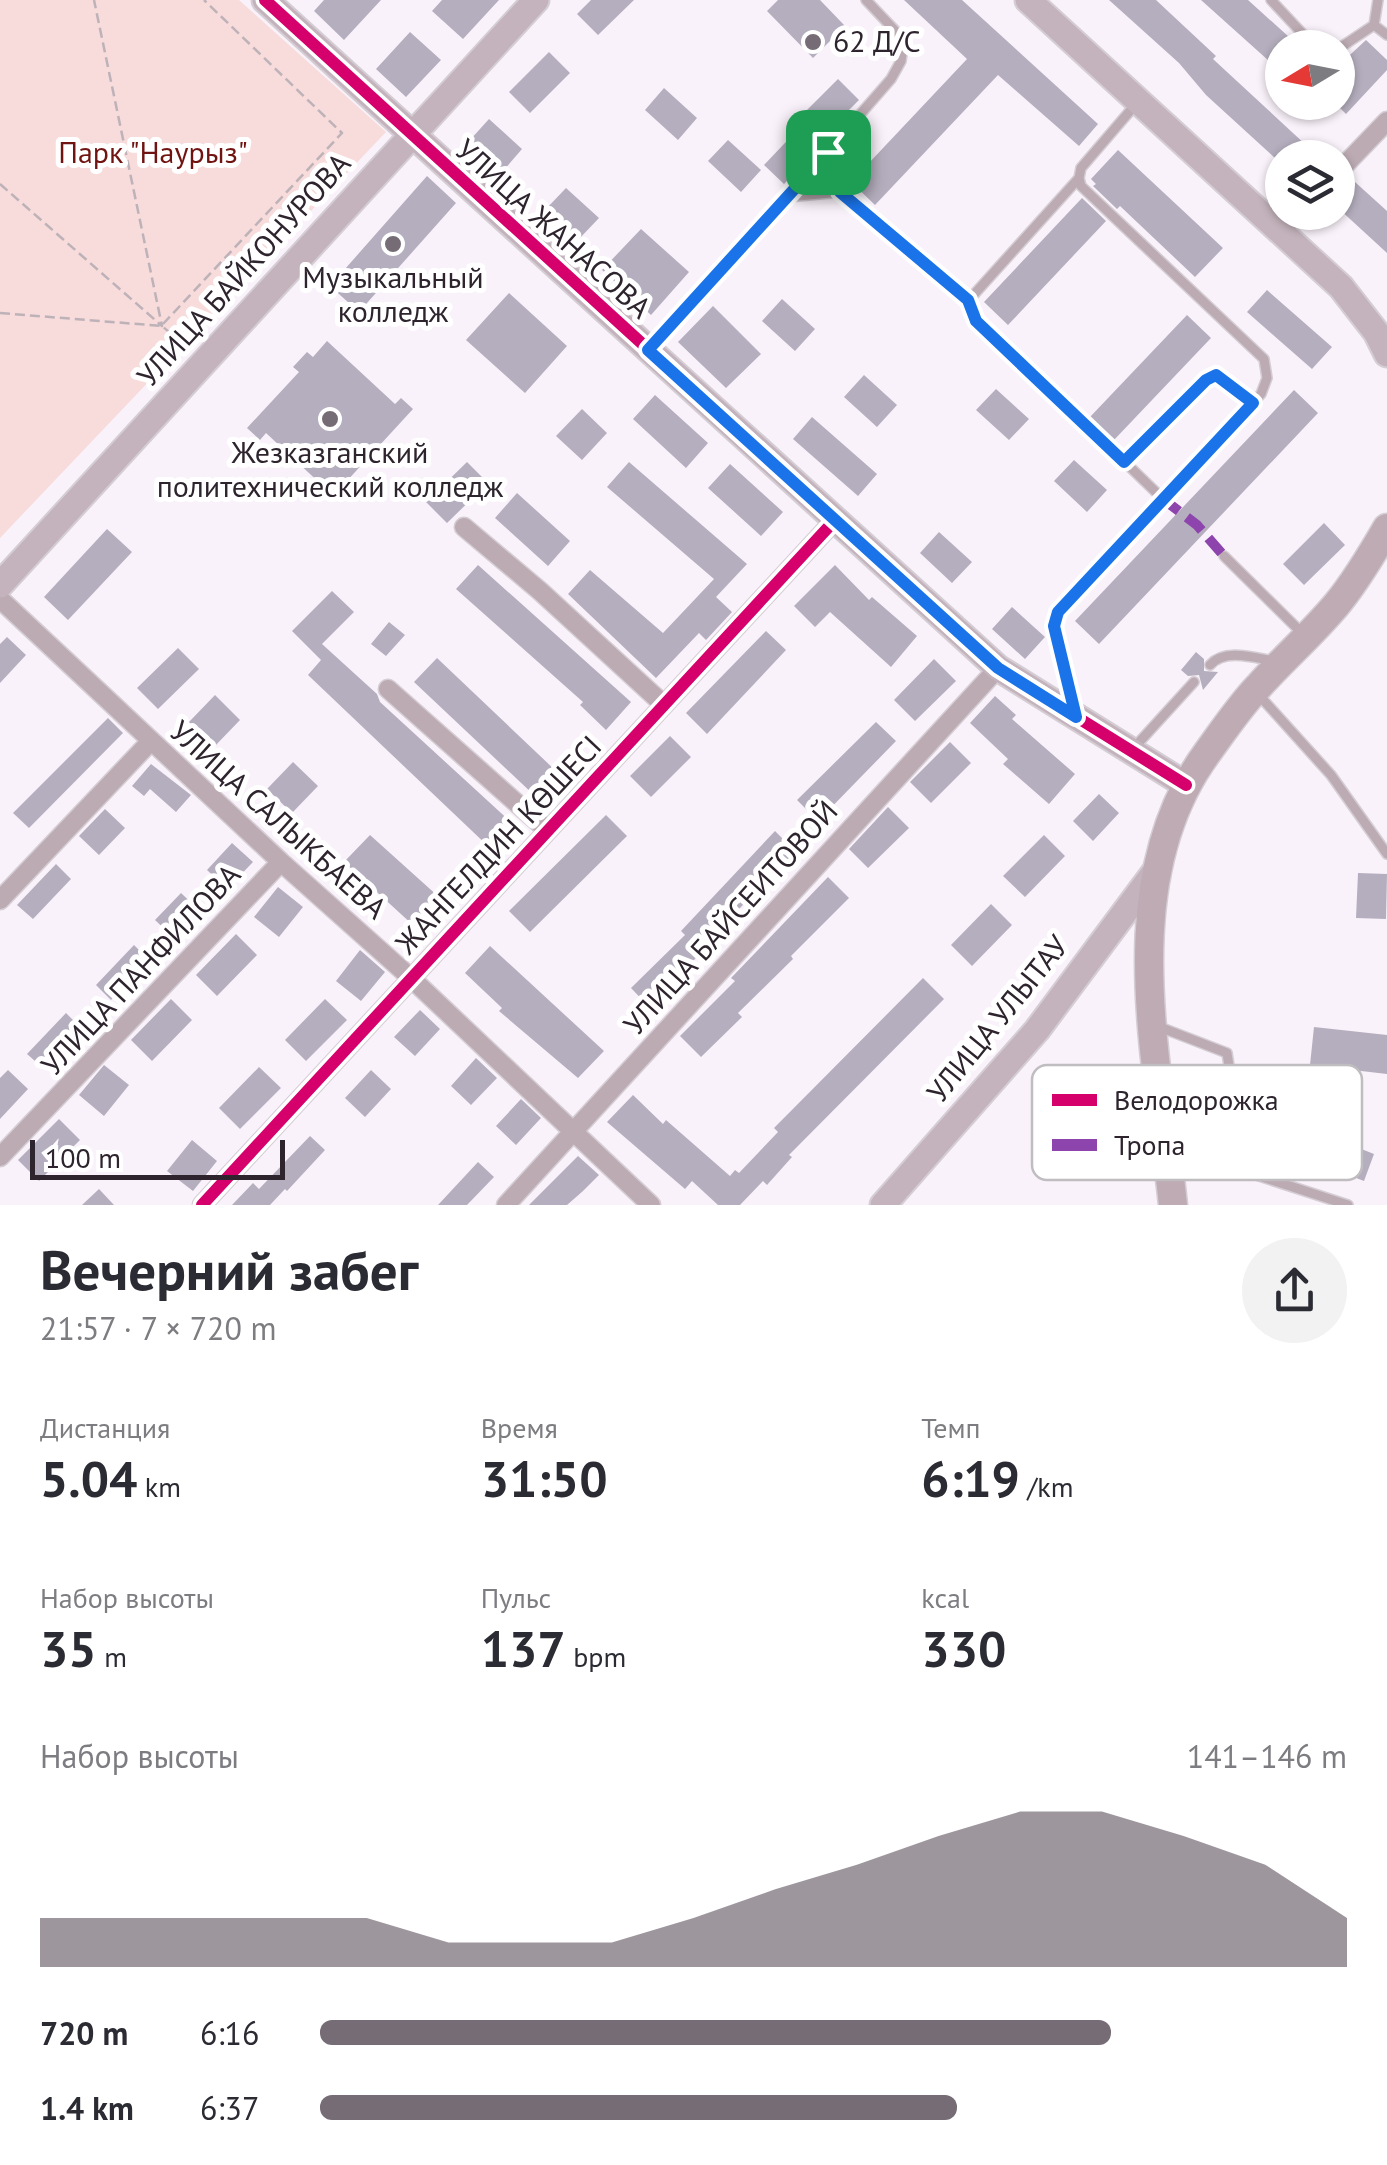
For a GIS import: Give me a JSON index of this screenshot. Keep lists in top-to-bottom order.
{
  "streets": {
    "street": [
      "УЛИЦА ЖАНАСОВА",
      "УЛИЦА БАЙКОНУРОВА",
      "УЛИЦА САЛЫКБАЕВА",
      "ЖАНГЕЛДИН КӨШЕСІ",
      "УЛИЦА БАЙСЕИТОВОЙ",
      "УЛИЦА ПАНФИЛОВА",
      "УЛИЦА УЛЫТАУ"
    ]
  },
  "crossings": [
    ["УЛИЦА ЖАНАСОВА", "УЛИЦА БАЙКОНУРОВА"],
    ["УЛИЦА ЖАНАСОВА", "ЖАНГЕЛДИН КӨШЕСІ"],
    ["УЛИЦА ЖАНАСОВА", "УЛИЦА БАЙСЕИТОВОЙ"],
    ["УЛИЦА САЛЫКБАЕВА", "ЖАНГЕЛДИН КӨШЕСІ"],
    ["УЛИЦА САЛЫКБАЕВА", "УЛИЦА БАЙСЕИТОВОЙ"],
    ["УЛИЦА САЛЫКБАЕВА", "УЛИЦА ПАНФИЛОВА"]
  ],
  "parks": ["Парк \"Наурыз\""],
  "places": ["62 Д/С", "Музыкальный колледж", "Жезказганский политехнический колледж"],
  "legend": ["Велодорожка", "Тропа"],
  "scale_bar": "100 m",
  "north": "left",
  "page": {
    "scale": "100 m",
    "heading": ["Вечерний забег", "21:57 · 7 × 720 m"],
    "stats": [
      ["Дистанция", "5.04 km"],
      ["Время", "31:50"],
      ["Темп", "6:19 /km"],
      ["Набор высоты", "35 m"],
      ["Пульс", "137 bpm"],
      ["kcal", "330"]
    ],
    "chart": ["Набор высоты", "141–146 m"],
    "list": [
      {
        "name": "720 m",
        "note": "6:16"
      },
      {
        "name": "1.4 km",
        "note": "6:37"
      }
    ]
  }
}
